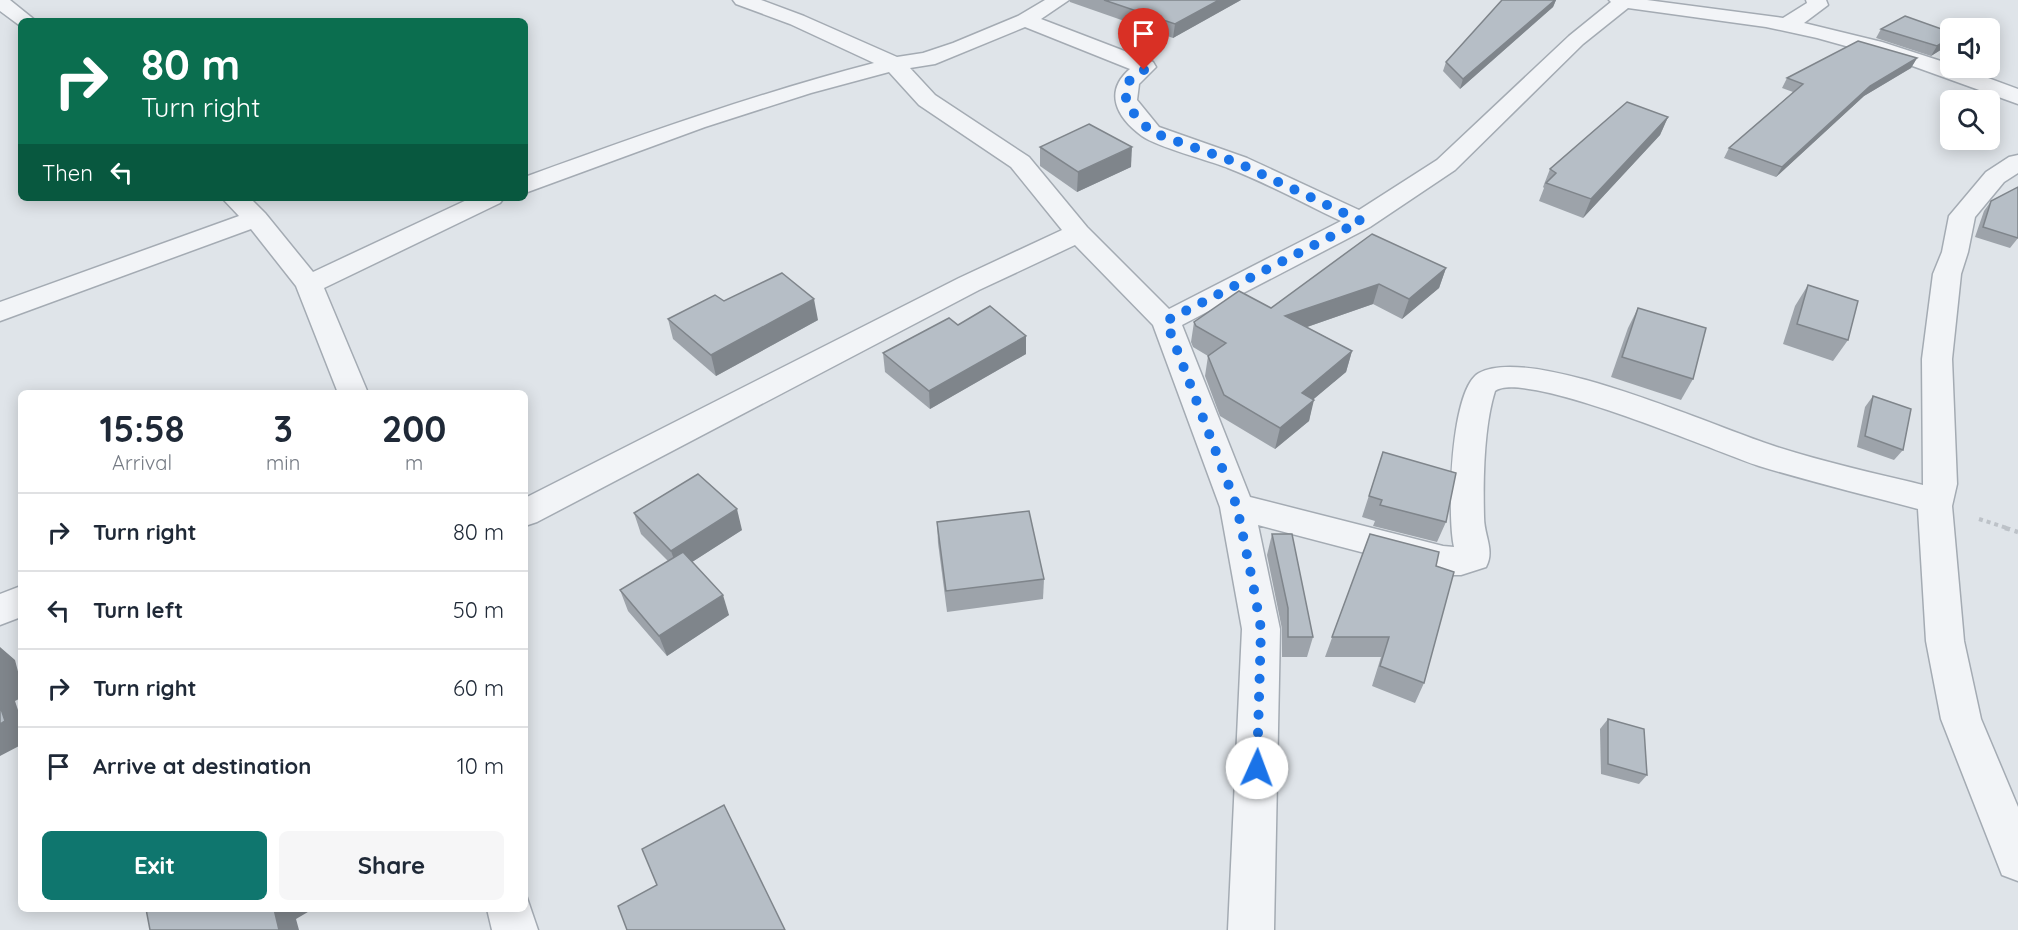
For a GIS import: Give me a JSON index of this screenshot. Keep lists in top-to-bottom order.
{
  "page": {
    "turn": ["80 m", "Turn right"],
    "then": "Then",
    "eta": [
      "15:58",
      "Arrival",
      "3",
      "min",
      "200",
      "m"
    ],
    "list": [
      {
        "name": "Turn right",
        "value": "80 m"
      },
      {
        "name": "Turn left",
        "value": "50 m"
      },
      {
        "name": "Turn right",
        "value": "60 m"
      },
      {
        "name": "Arrive at destination",
        "value": "10 m"
      }
    ],
    "buttons": ["Exit", "Share"]
  }
}
